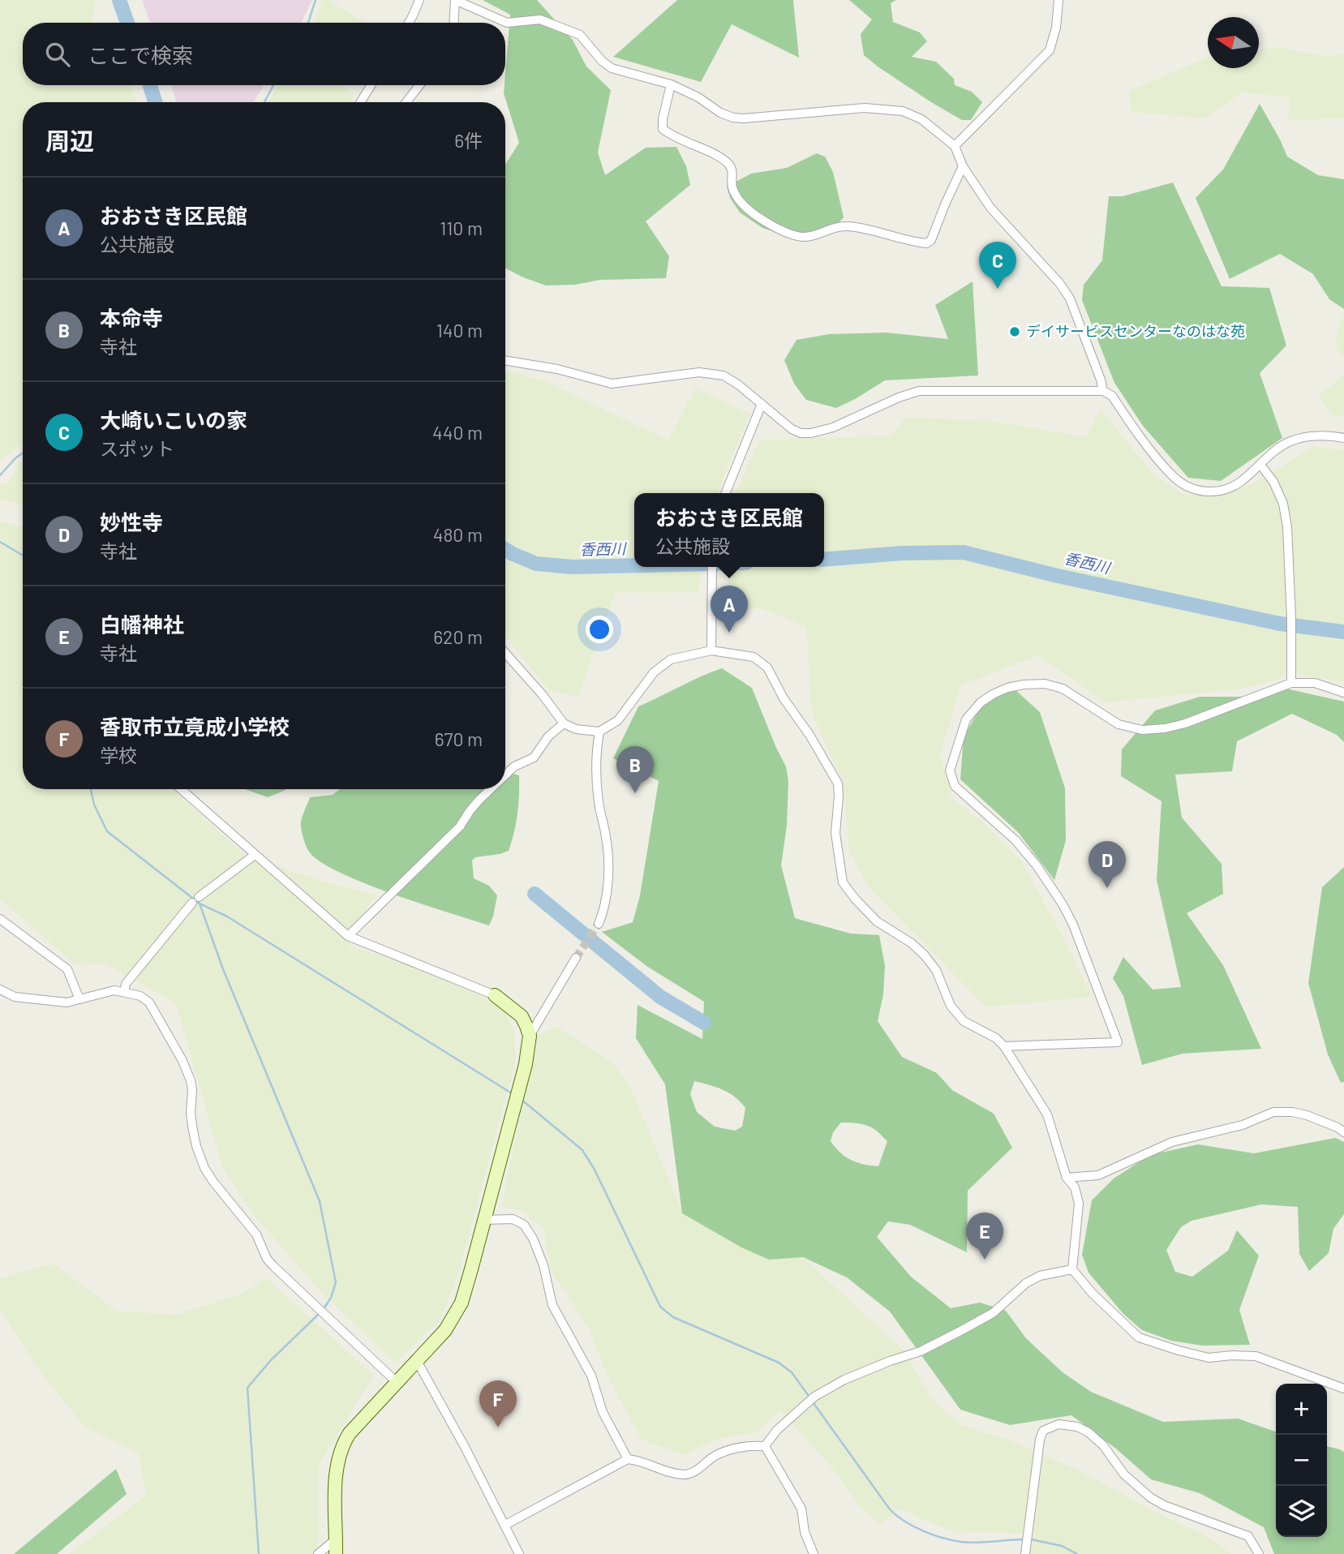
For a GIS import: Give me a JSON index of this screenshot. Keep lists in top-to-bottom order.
{
  "water": ["香西川"],
  "places": ["デイサービスセンターなのはな苑"],
  "north": "left",
  "page": {
    "search": "ここで検索",
    "heading": ["周辺", "6件"],
    "list": [
      {
        "mark": "A",
        "name": "おおさき区民館",
        "note": "公共施設",
        "value": "110 m"
      },
      {
        "mark": "B",
        "name": "本命寺",
        "note": "寺社",
        "value": "140 m"
      },
      {
        "mark": "C",
        "name": "大崎いこいの家",
        "note": "スポット",
        "value": "440 m"
      },
      {
        "mark": "D",
        "name": "妙性寺",
        "note": "寺社",
        "value": "480 m"
      },
      {
        "mark": "E",
        "name": "白幡神社",
        "note": "寺社",
        "value": "620 m"
      },
      {
        "mark": "F",
        "name": "香取市立竟成小学校",
        "note": "学校",
        "value": "670 m"
      }
    ],
    "pins": [
      "C",
      "A",
      "B",
      "D",
      "E",
      "F"
    ],
    "popup": ["おおさき区民館", "公共施設"],
    "map_buttons": ["+", "−"]
  }
}
